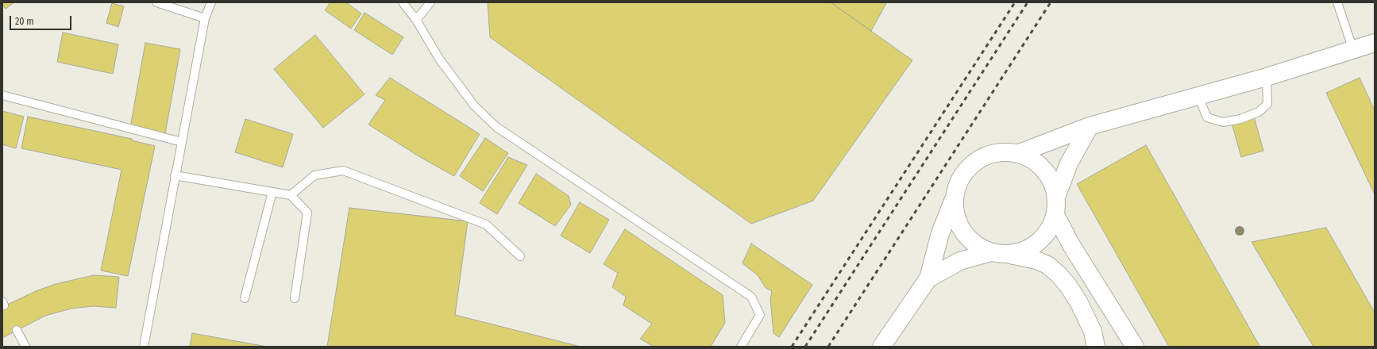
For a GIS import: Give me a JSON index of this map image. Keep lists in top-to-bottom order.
{
  "scale_bar": "20 m"
}
